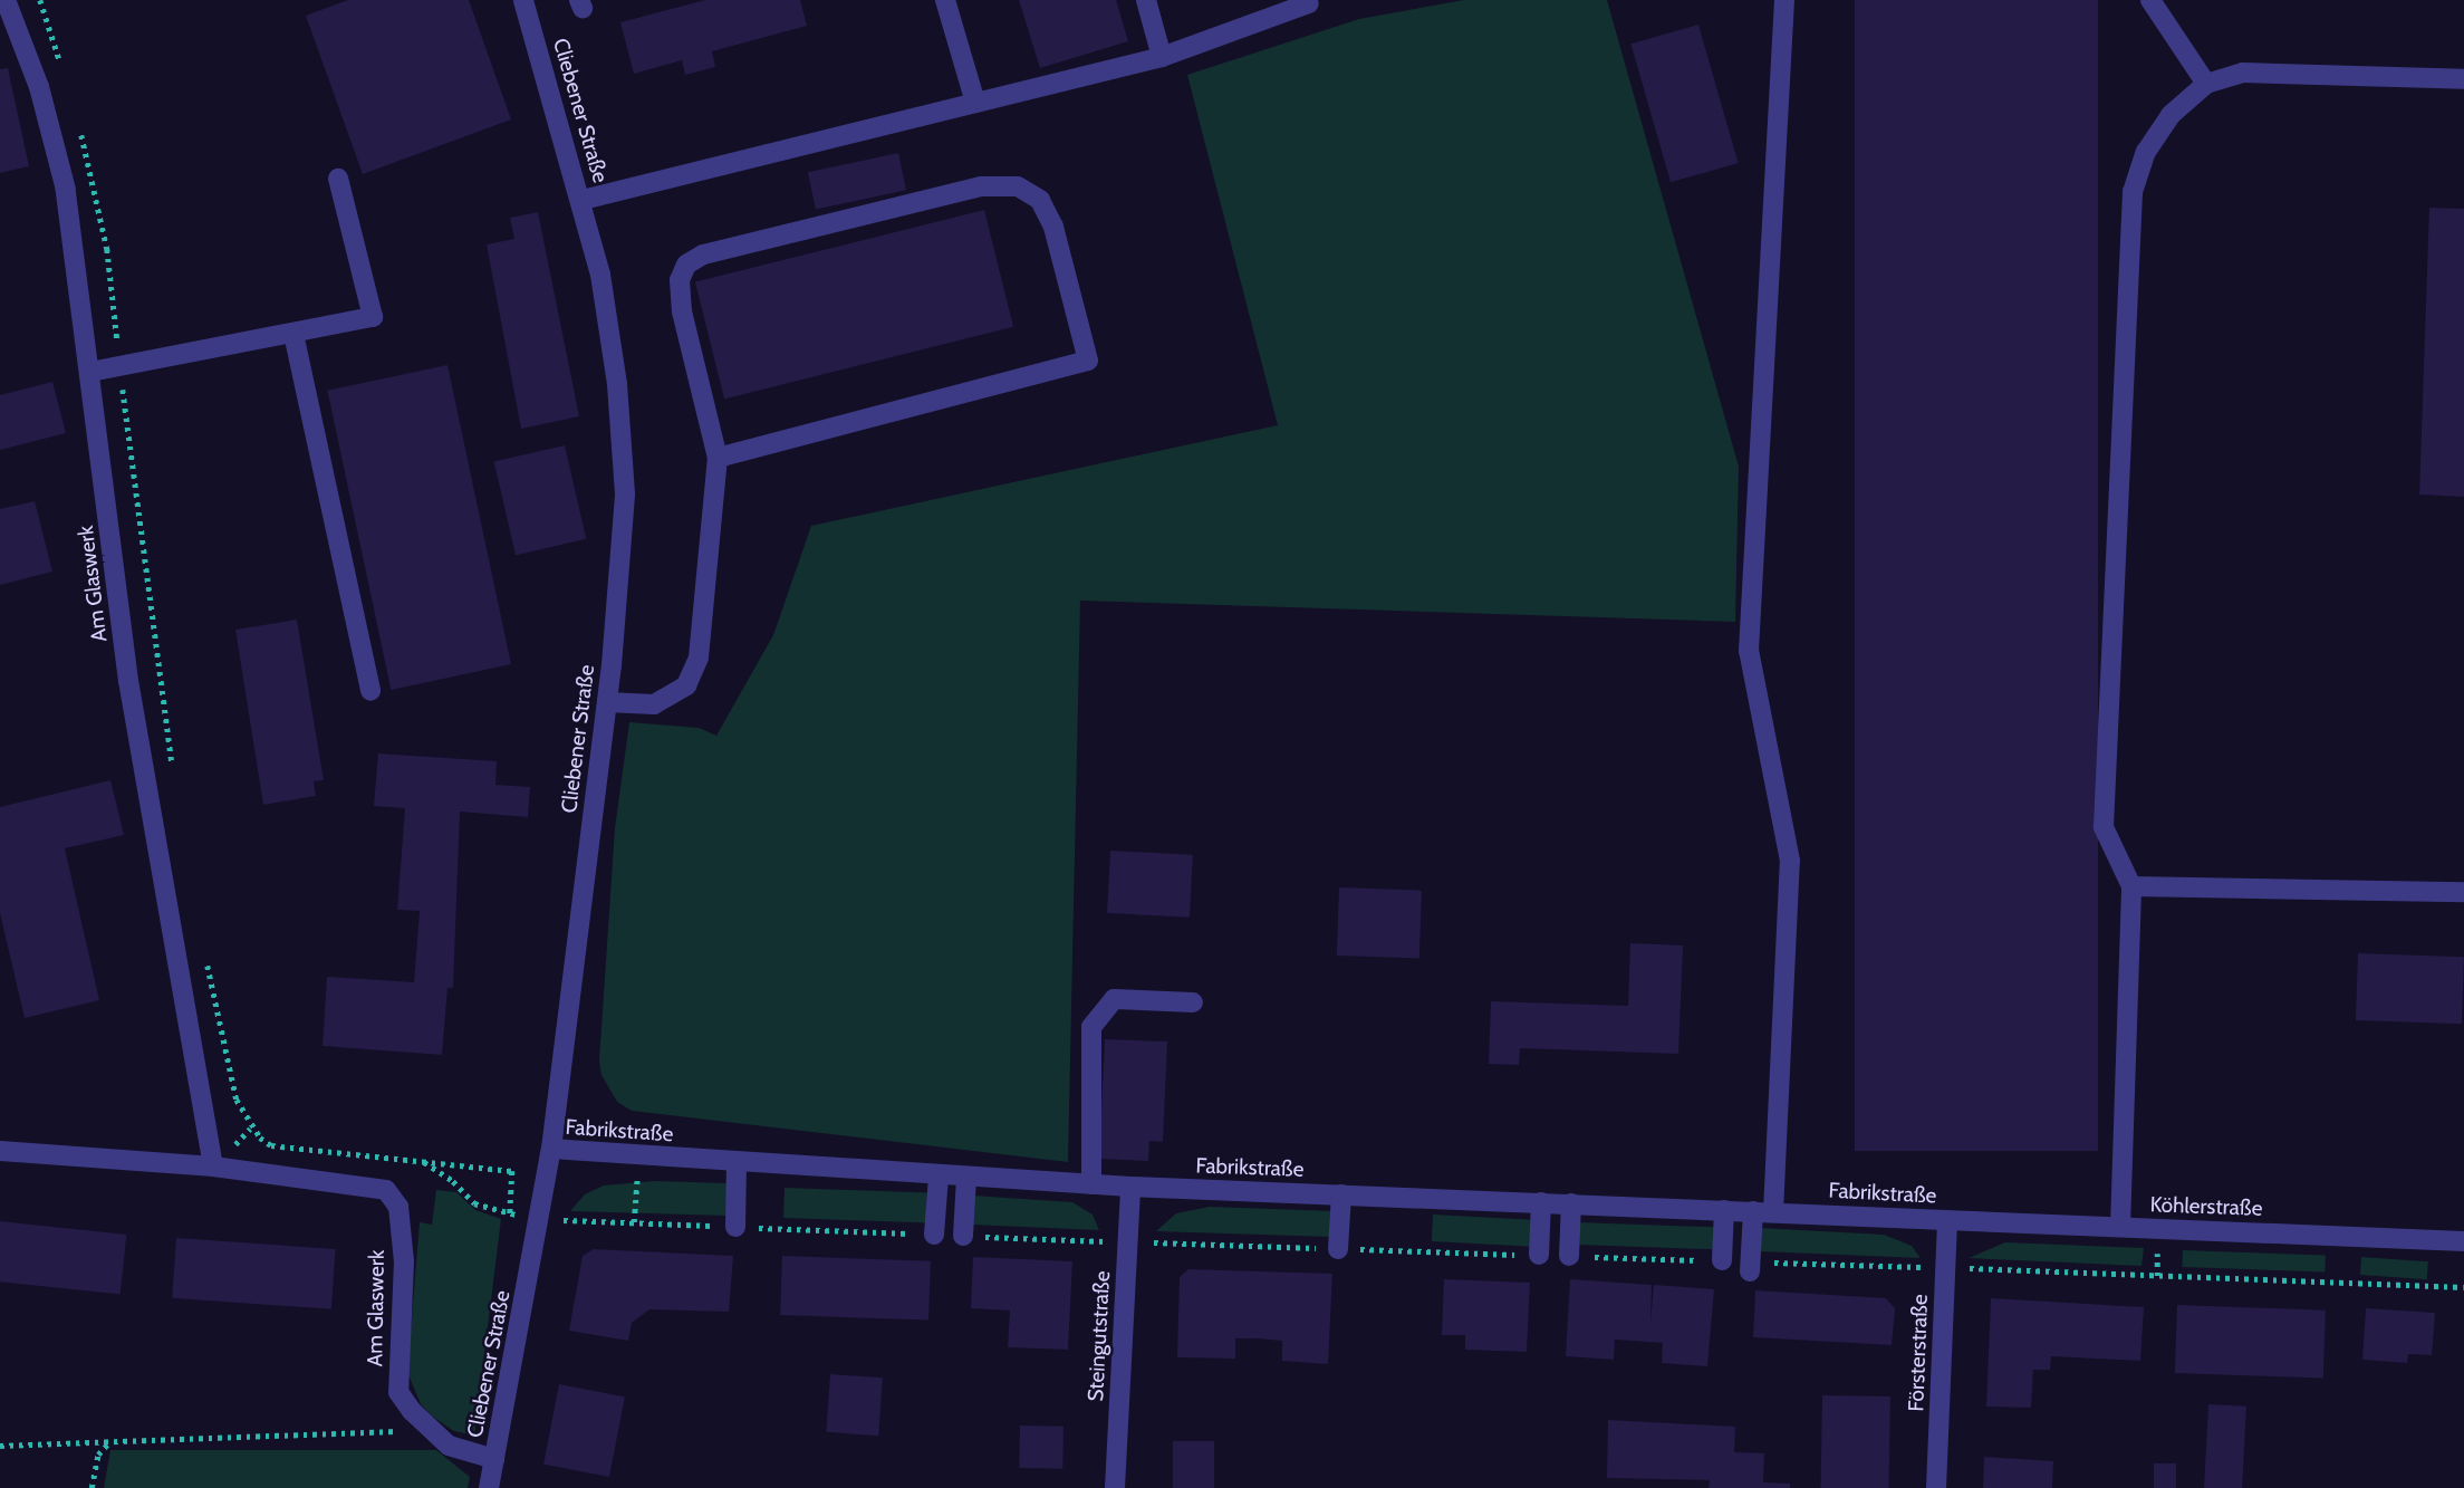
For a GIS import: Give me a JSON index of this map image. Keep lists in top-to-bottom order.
{
  "streets": {
    "street": [
      "Cliebener Straße",
      "Am Glaswerk",
      "Fabrikstraße",
      "Köhlerstraße",
      "Steingutstraße",
      "Försterstraße"
    ]
  },
  "crossings": [
    ["Cliebener Straße", "Am Glaswerk"],
    ["Cliebener Straße", "Fabrikstraße"],
    ["Fabrikstraße", "Köhlerstraße"],
    ["Fabrikstraße", "Steingutstraße"],
    ["Fabrikstraße", "Försterstraße"],
    ["Köhlerstraße", "Försterstraße"]
  ]
}
